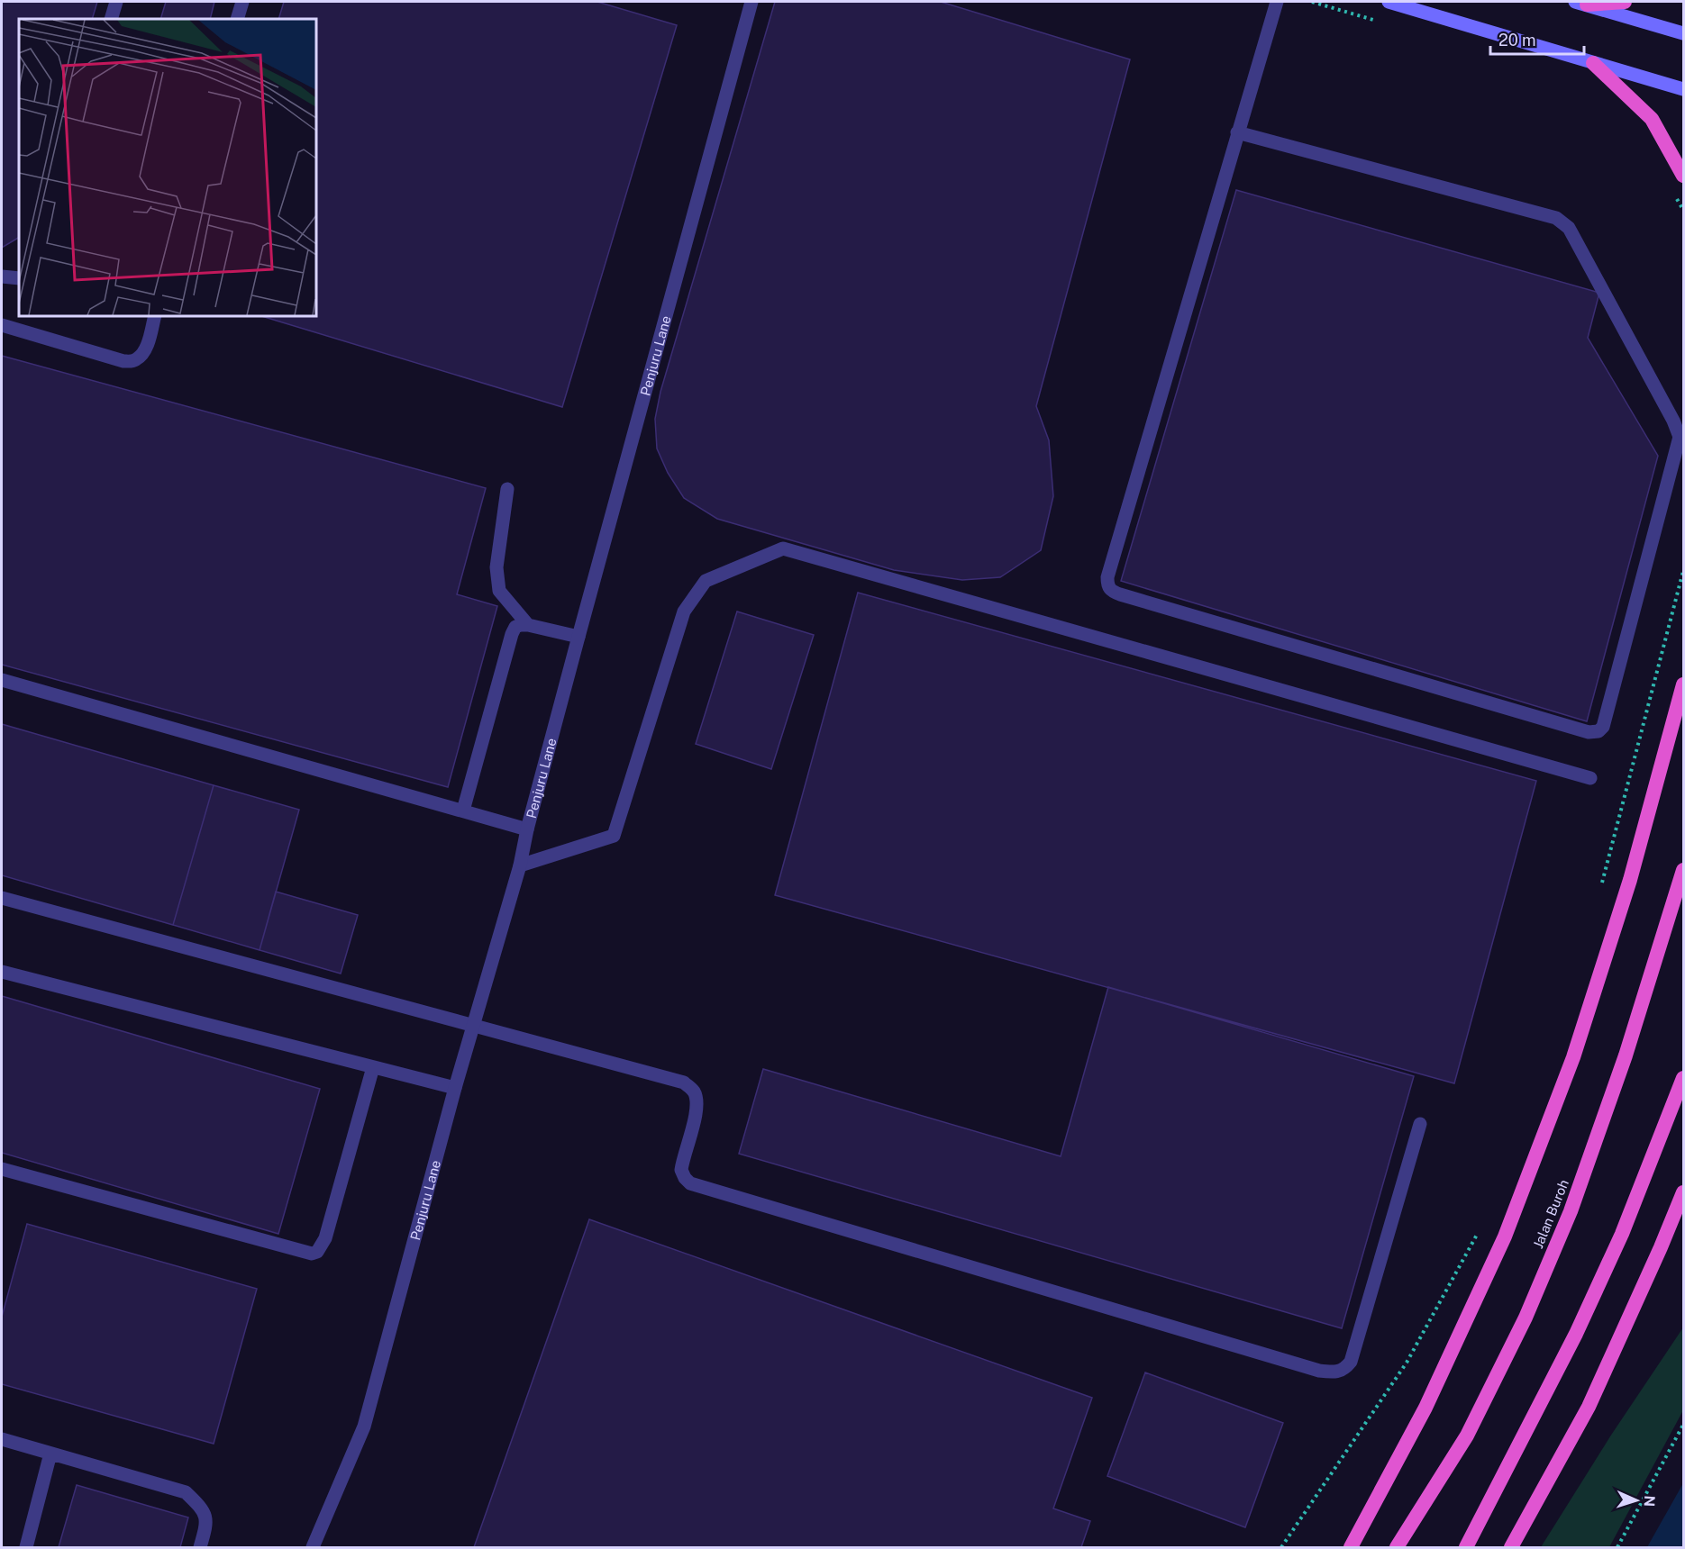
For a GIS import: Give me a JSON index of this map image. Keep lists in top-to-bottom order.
{
  "streets": {
    "highway": ["Jalan Buroh"],
    "street": ["Penjuru Lane"]
  },
  "scale_bar": "20 m",
  "north": "right"
}
